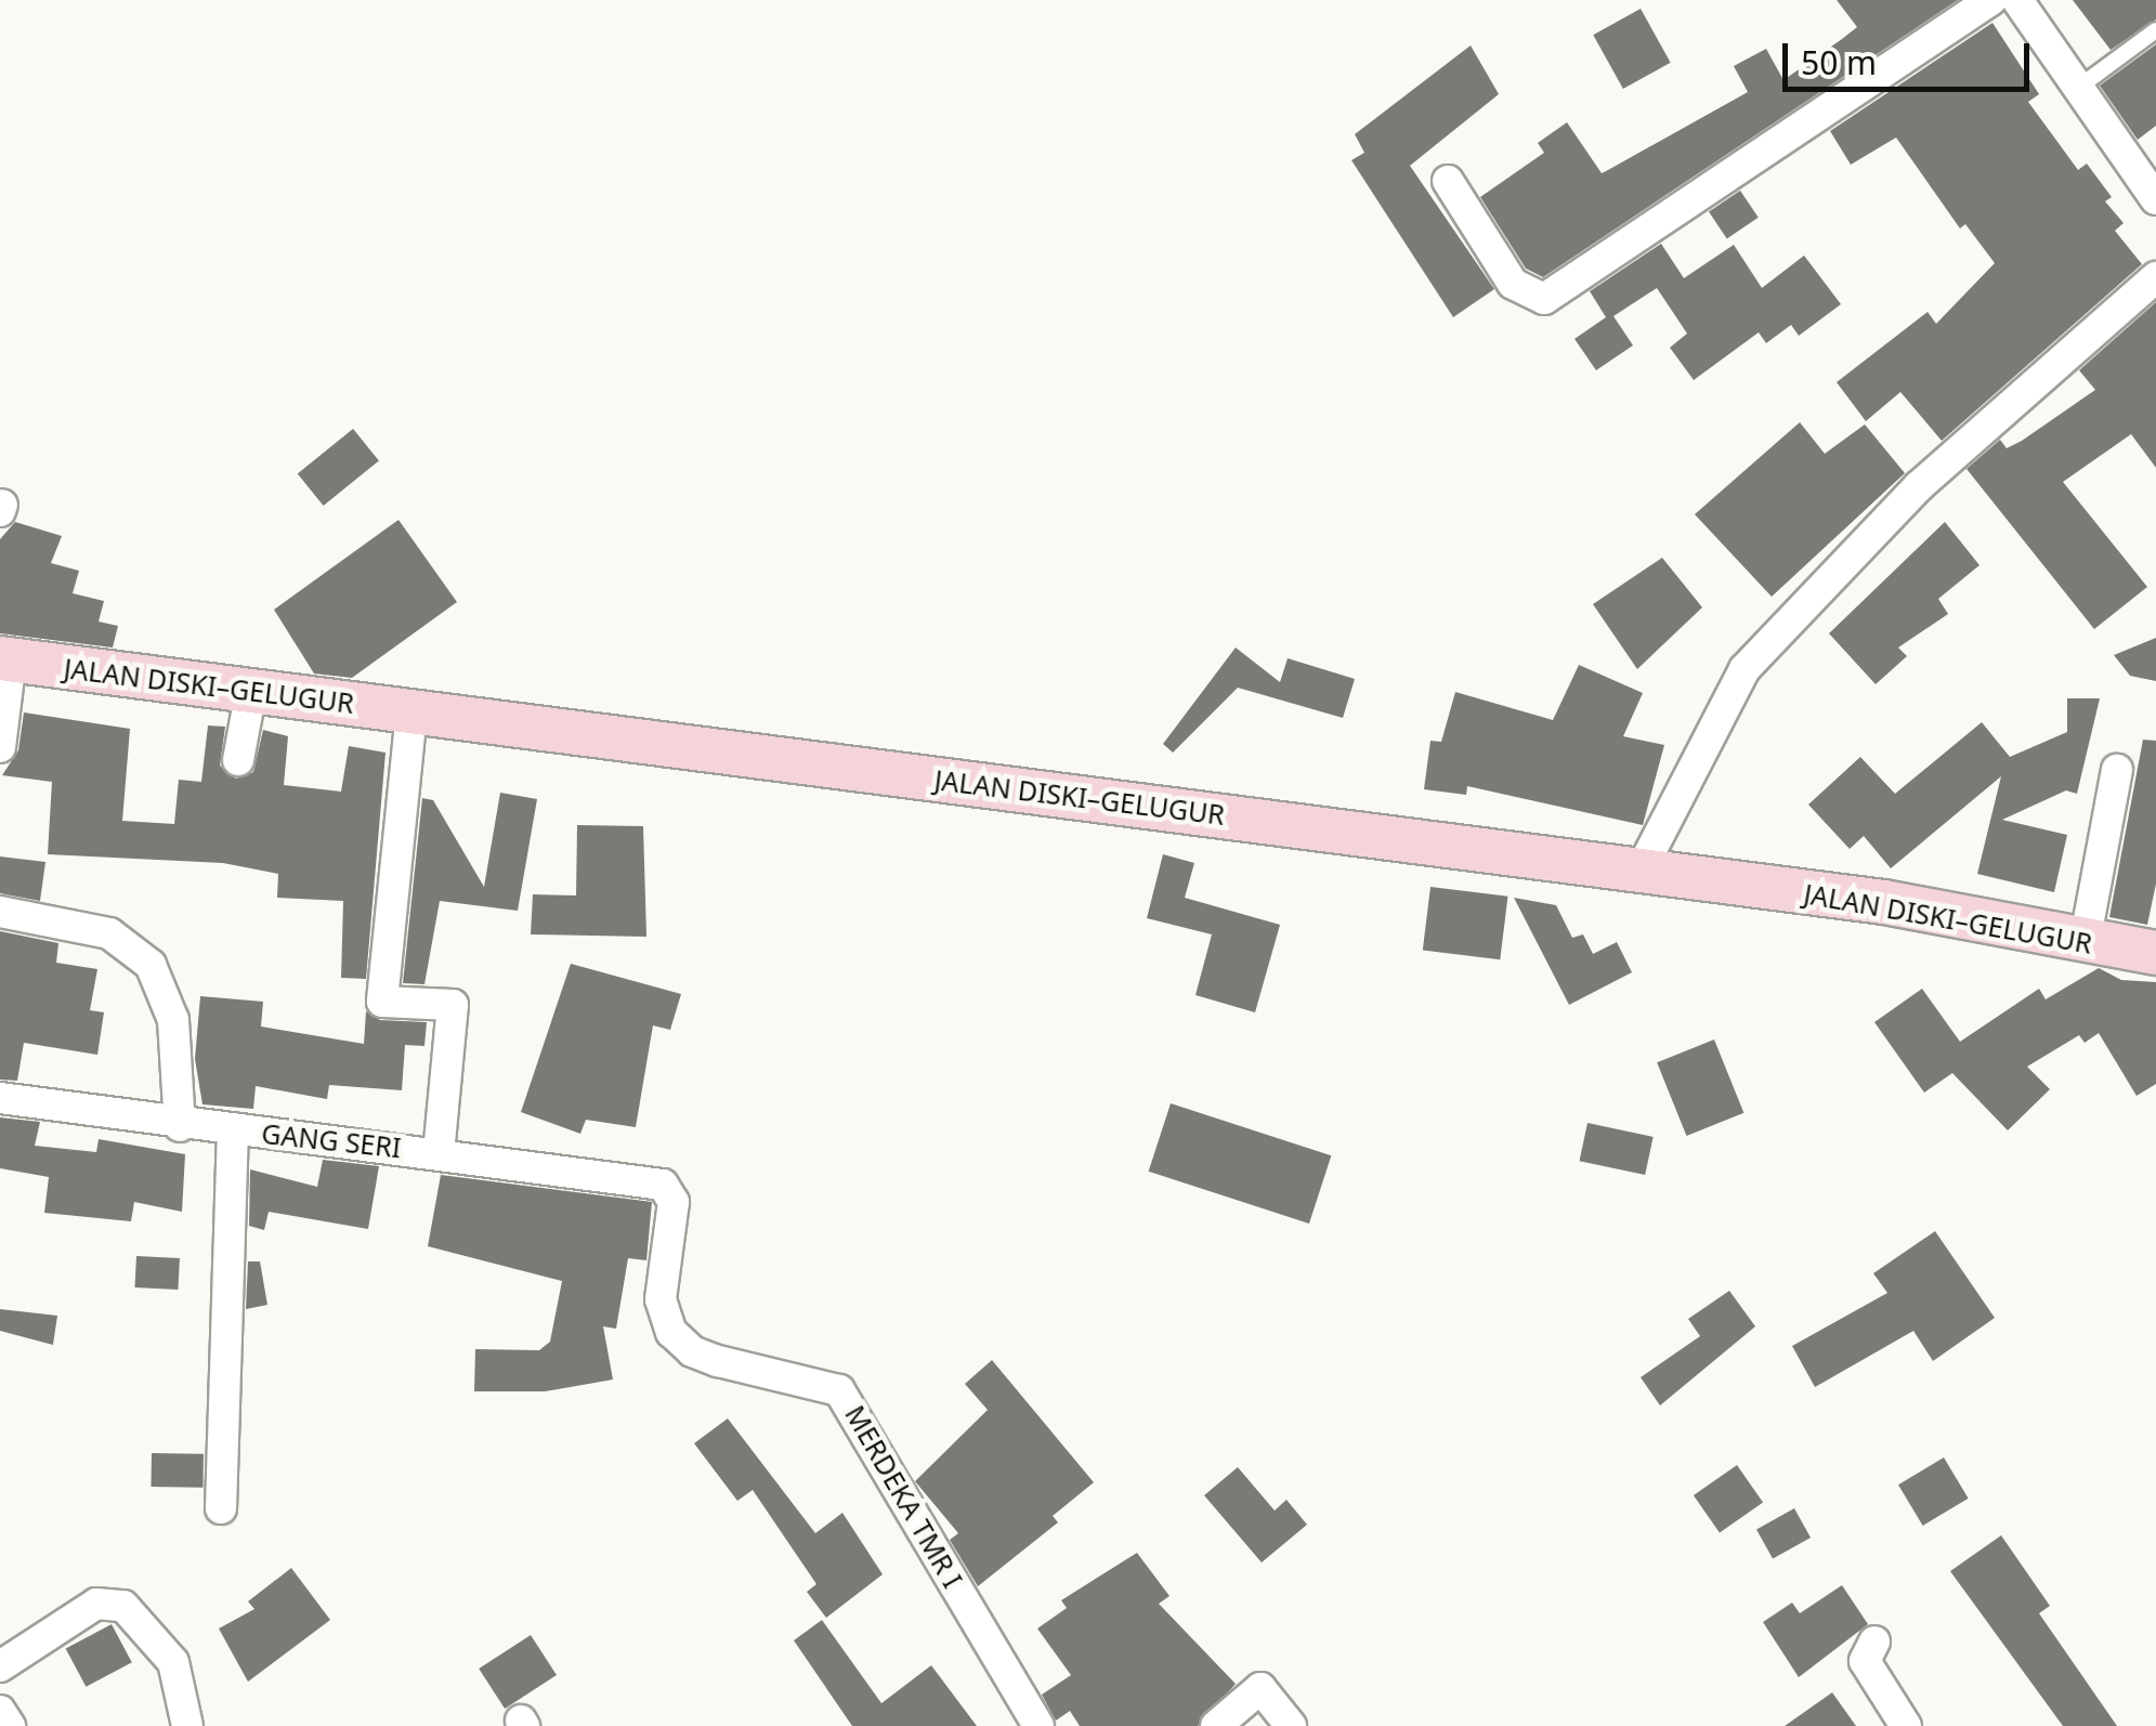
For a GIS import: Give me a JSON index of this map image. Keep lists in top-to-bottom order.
{
  "streets": {
    "main road": ["JALAN DISKI–GELUGUR"],
    "street": ["GANG SERI", "MERDEKA TMR I"]
  },
  "crossings": [
    ["GANG SERI", "MERDEKA TMR I"]
  ],
  "scale_bar": "50 m"
}
